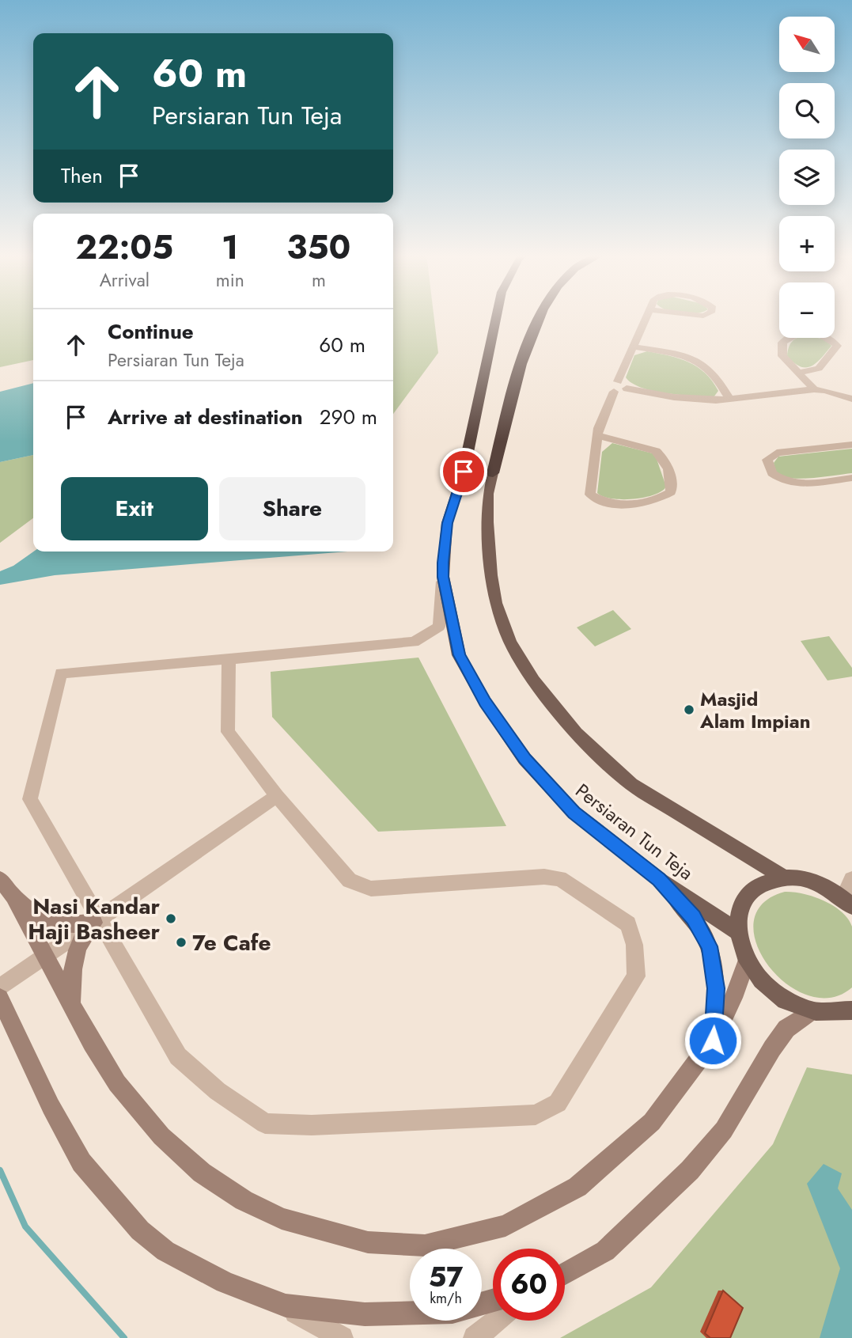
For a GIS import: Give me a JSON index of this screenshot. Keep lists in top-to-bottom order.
{
  "streets": {
    "main road": ["Persiaran Tun Teja"]
  },
  "places": ["Masjid Alam Impian", "Nasi Kandar Haji Basheer", "7e Cafe"],
  "north": "top left",
  "page": {
    "map_buttons": ["+", "−"],
    "turn": ["60 m", "Persiaran Tun Teja"],
    "then": "Then",
    "eta": [
      "22:05",
      "Arrival",
      "1",
      "min",
      "350",
      "m"
    ],
    "list": [
      {
        "name": "Continue",
        "note": "Persiaran Tun Teja",
        "value": "60 m"
      },
      {
        "name": "Arrive at destination",
        "value": "290 m"
      }
    ],
    "buttons": ["Exit", "Share"],
    "speed": "57 km/h",
    "limit": "60"
  }
}
